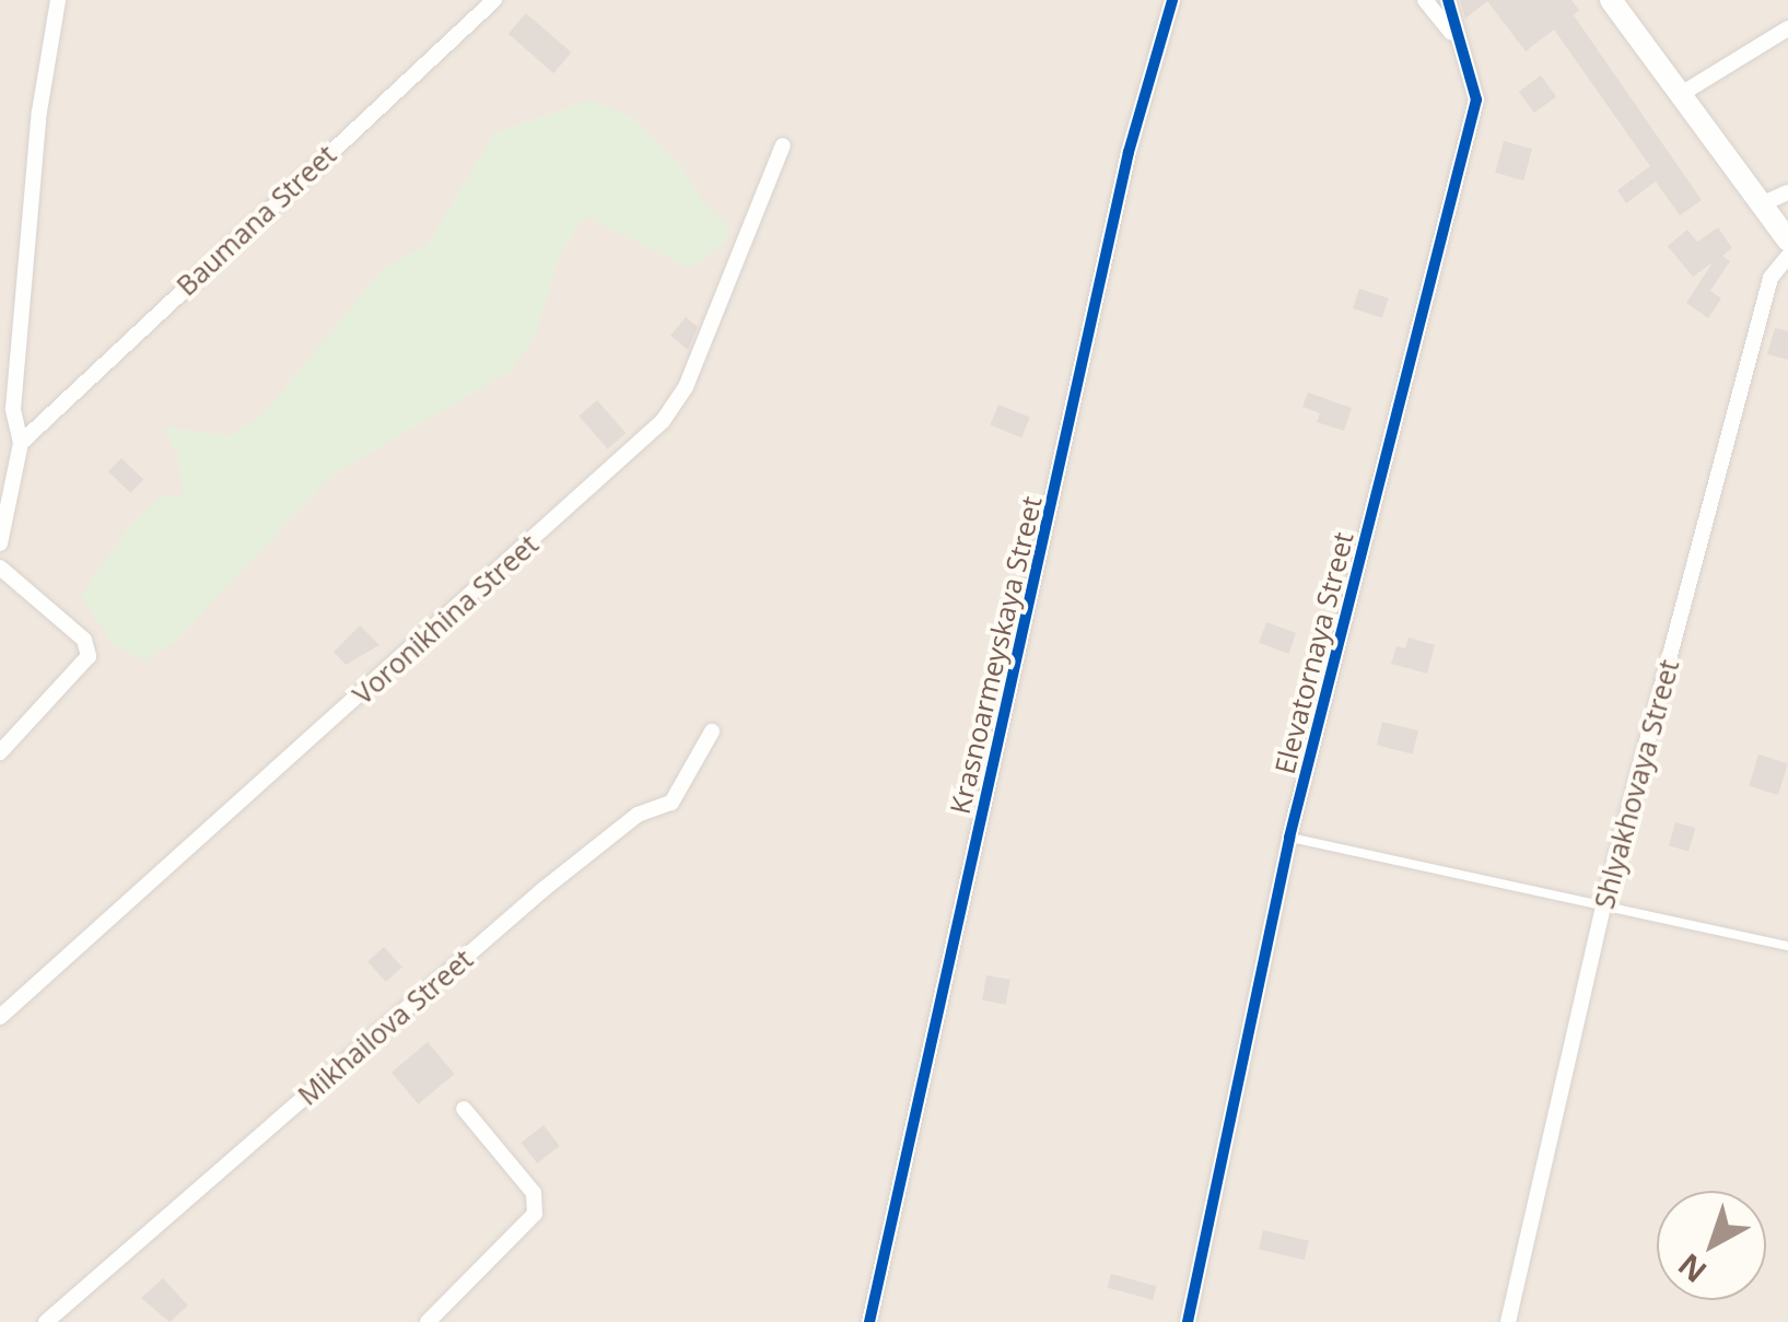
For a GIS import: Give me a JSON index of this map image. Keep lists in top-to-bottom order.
{
  "streets": {
    "street": [
      "Baumana Street",
      "Voronikhina Street",
      "Elevatornaya Street",
      "Krasnoarmeyskaya Street",
      "Shlyakhovaya Street",
      "Mikhailova Street"
    ]
  },
  "north": "bottom left"
}
